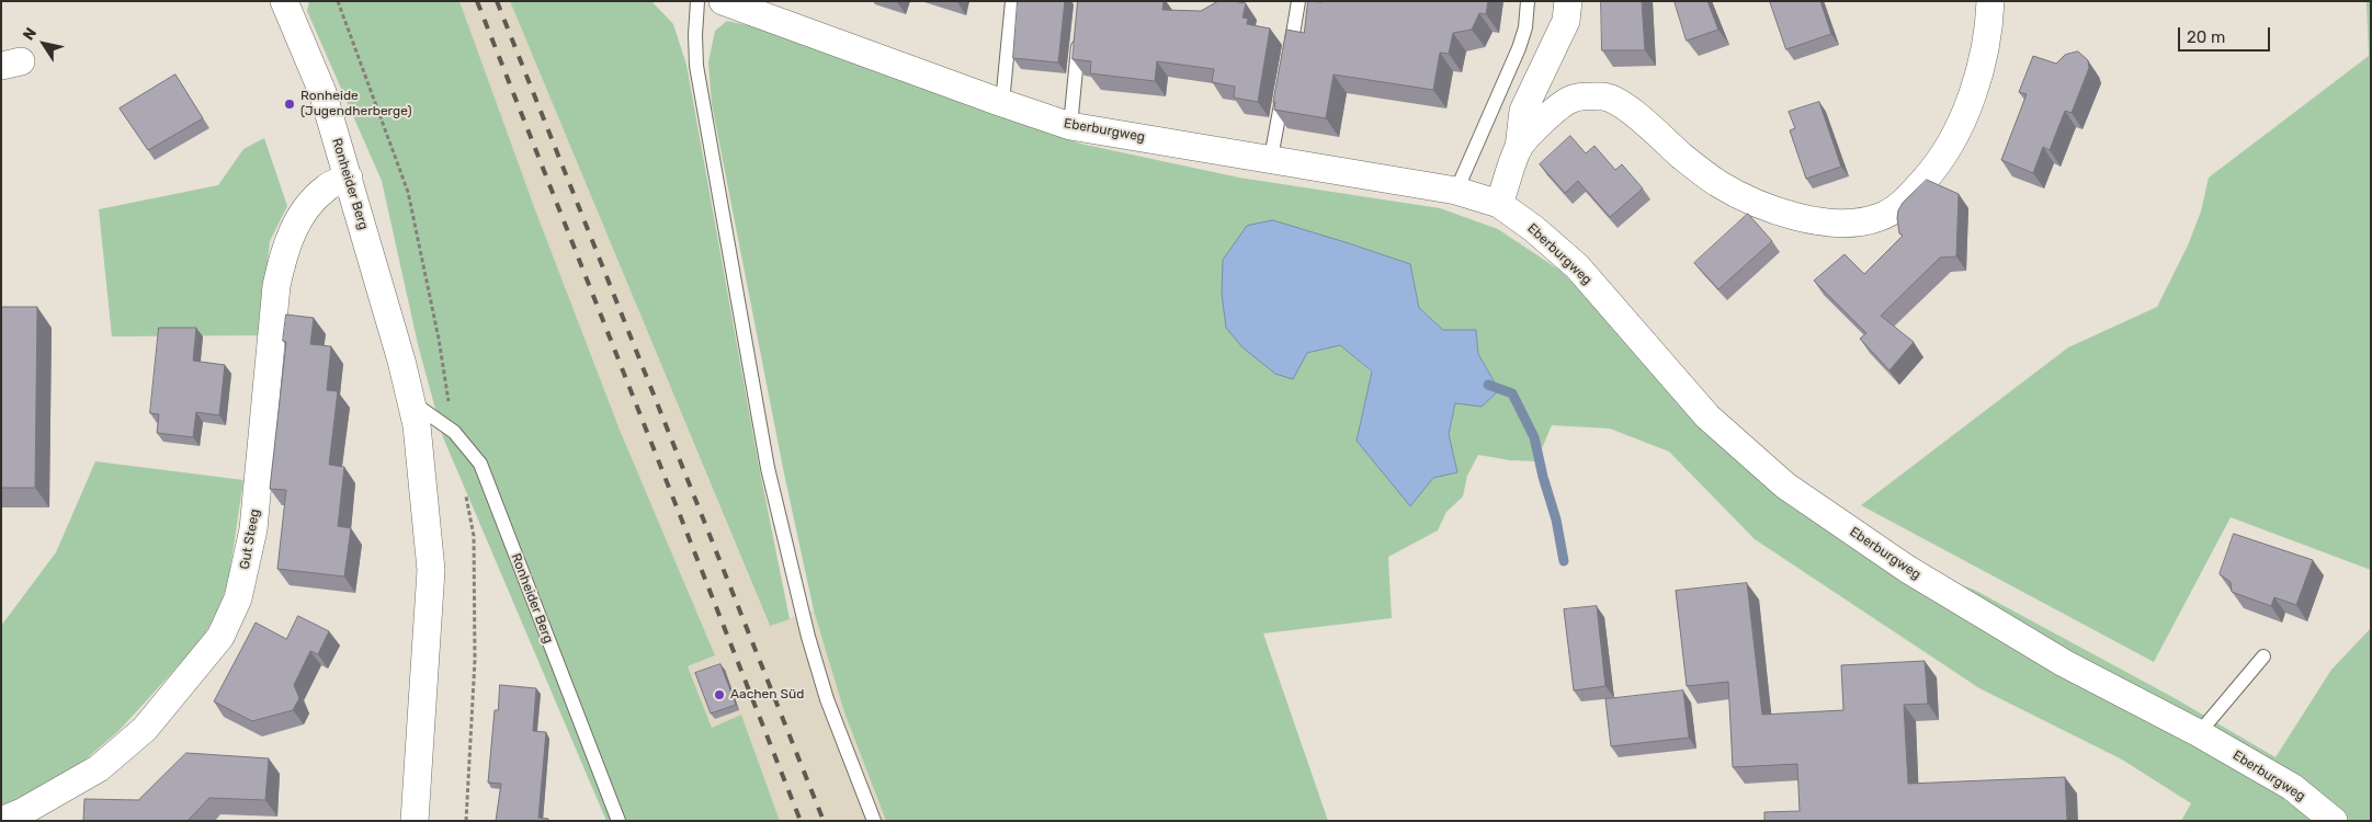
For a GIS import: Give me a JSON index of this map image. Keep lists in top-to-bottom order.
{
  "streets": {
    "street": ["Eberburgweg", "Ronheider Berg", "Gut Steeg"]
  },
  "crossings": [
    ["Ronheider Berg", "Gut Steeg"]
  ],
  "places": ["Ronheide (Jugendherberge)", "Aachen Süd"],
  "scale_bar": "20 m",
  "north": "top left"
}
